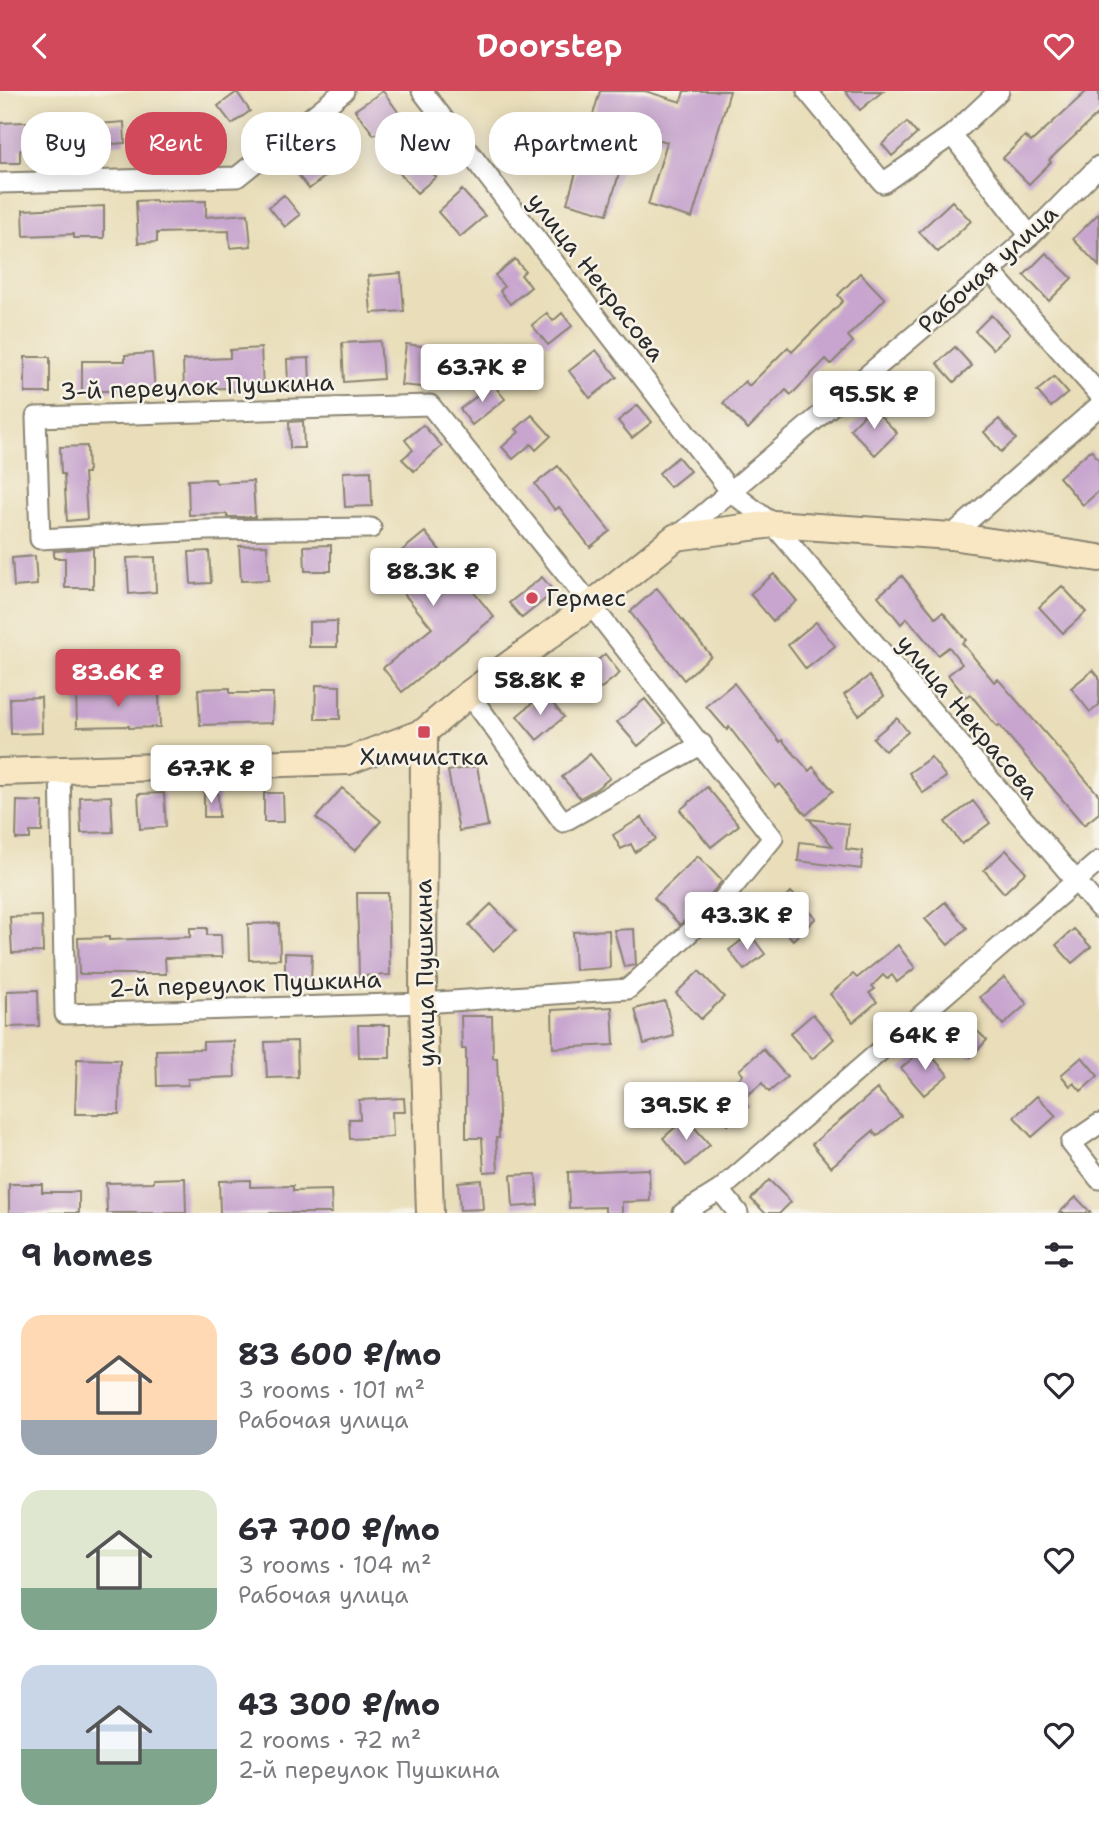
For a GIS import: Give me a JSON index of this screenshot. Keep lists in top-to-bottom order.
{
  "streets": {
    "street": [
      "Рабочая улица",
      "улица Некрасова",
      "3-й переулок Пушкина",
      "улица Пушкина",
      "2-й переулок Пушкина"
    ]
  },
  "crossings": [
    ["Рабочая улица", "улица Некрасова"],
    ["Рабочая улица", "3-й переулок Пушкина"],
    ["Рабочая улица", "улица Пушкина"],
    ["Рабочая улица", "2-й переулок Пушкина"],
    ["3-й переулок Пушкина", "2-й переулок Пушкина"],
    ["улица Пушкина", "2-й переулок Пушкина"]
  ],
  "places": {
    "other": ["Гермес"],
    "transit": ["Химчистка"]
  },
  "page": {
    "header": "Doorstep",
    "chip": [
      "Buy",
      "Rent",
      "Filters",
      "New",
      "Apartment"
    ],
    "price": [
      "63.7K ₽",
      "95.5K ₽",
      "88.3K ₽",
      "83.6K ₽",
      "58.8K ₽",
      "67.7K ₽",
      "43.3K ₽",
      "64K ₽",
      "39.5K ₽"
    ],
    "heading": "9 homes",
    "list": [
      {
        "name": "83 600 ₽/mo",
        "note": "3 rooms · 101 m² · Рабочая улица"
      },
      {
        "name": "67 700 ₽/mo",
        "note": "3 rooms · 104 m² · Рабочая улица"
      },
      {
        "name": "43 300 ₽/mo",
        "note": "2 rooms · 72 m² · 2-й переулок Пушкина"
      }
    ]
  }
}
